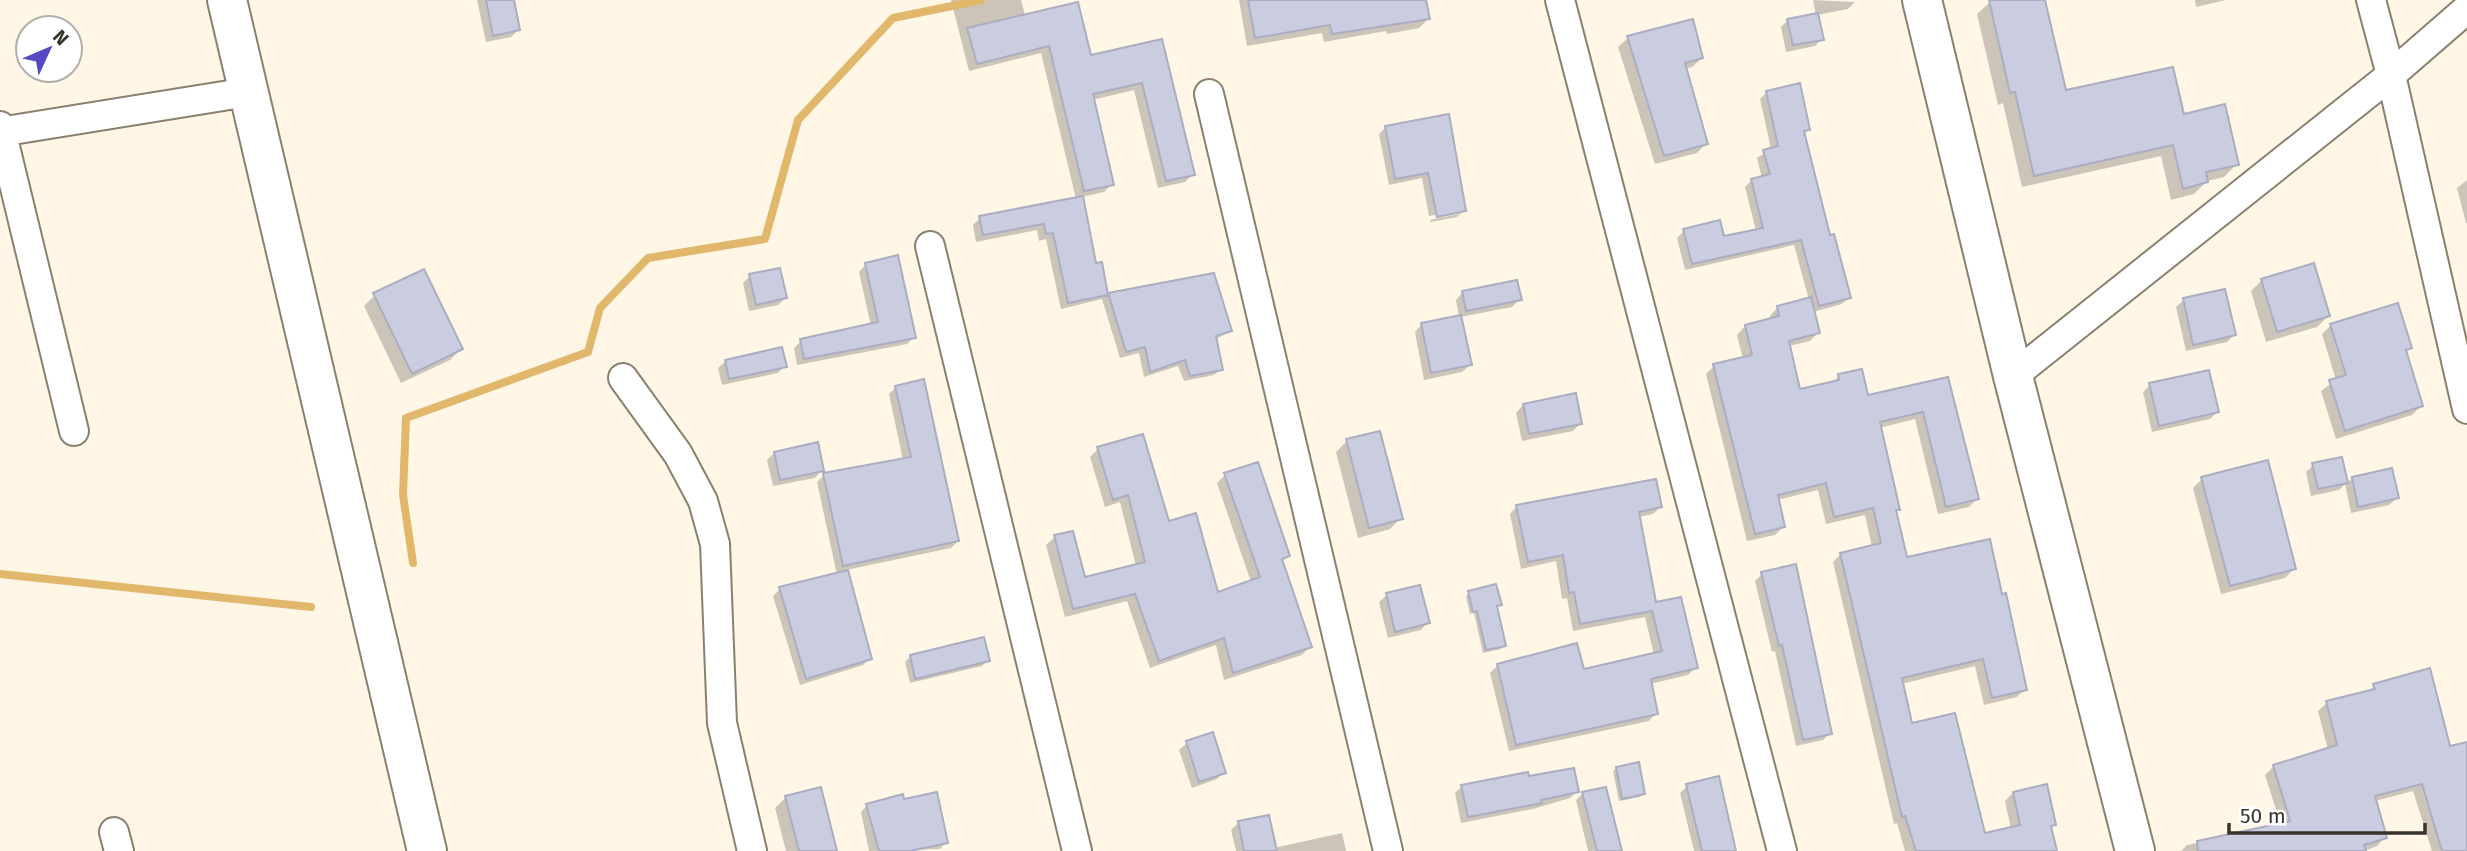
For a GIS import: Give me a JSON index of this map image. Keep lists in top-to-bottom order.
{
  "scale_bar": "50 m",
  "north": "top right"
}
